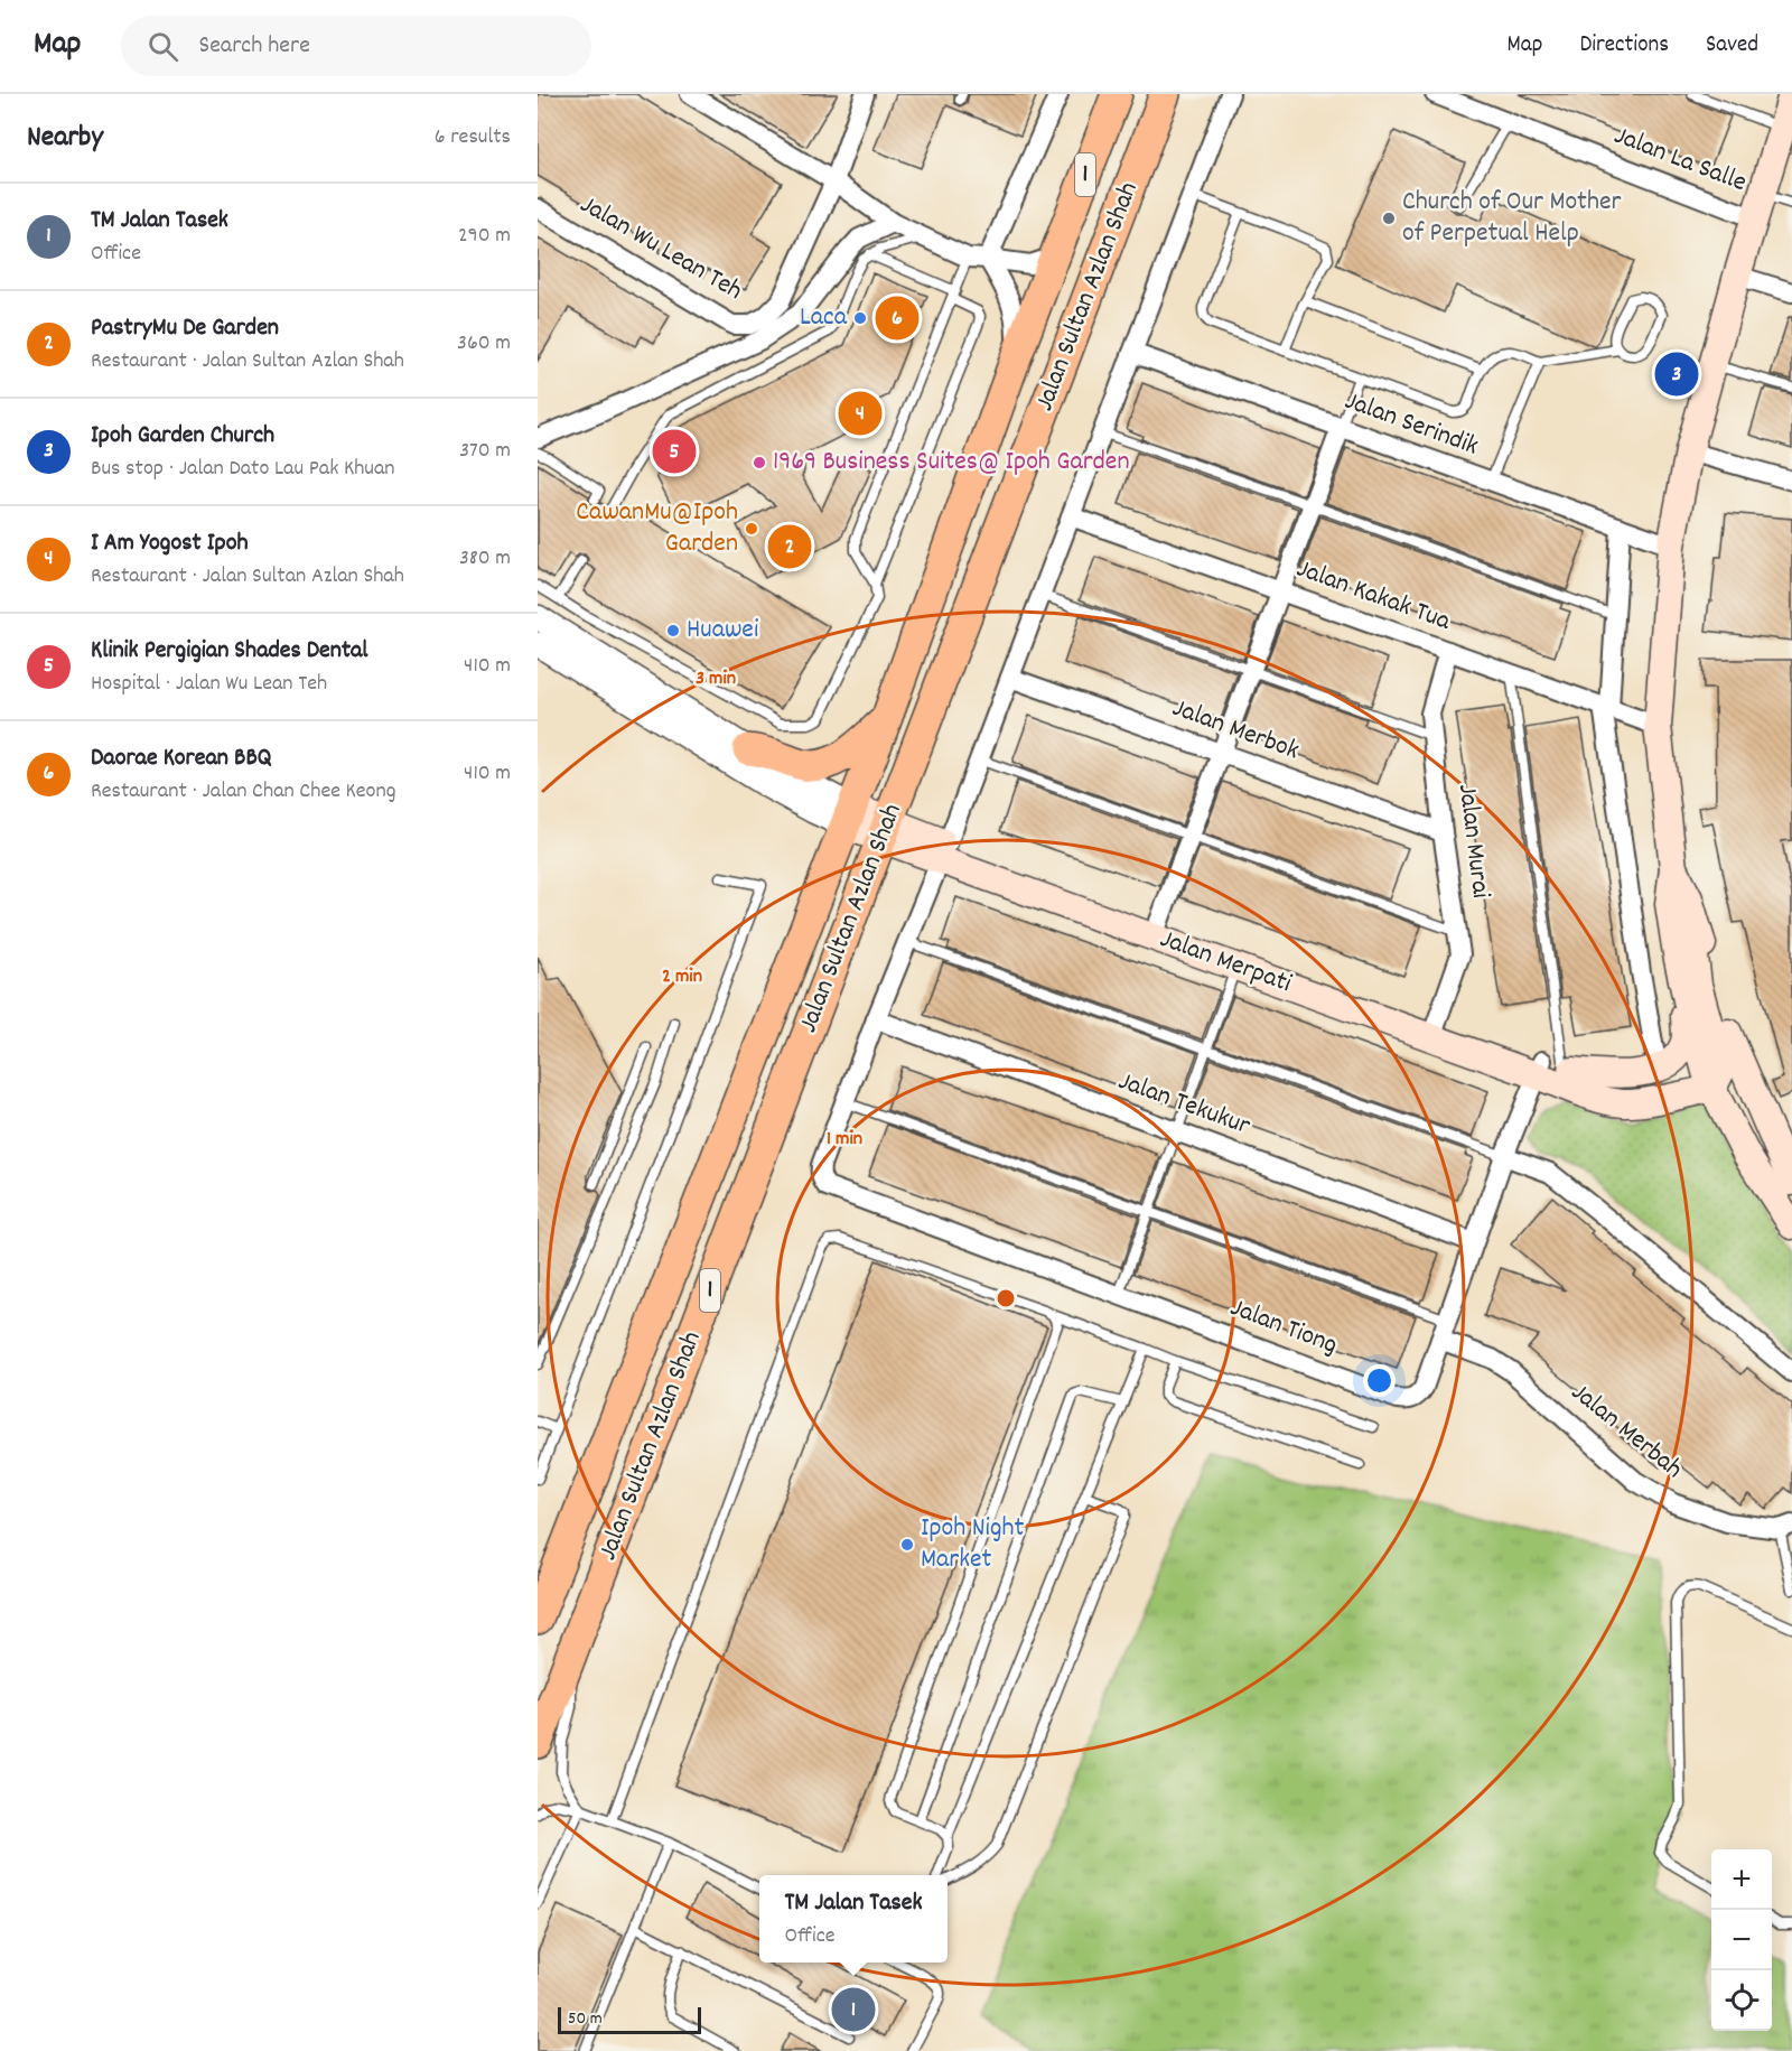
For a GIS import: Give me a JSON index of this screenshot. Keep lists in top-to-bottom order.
{
  "streets": {
    "main road": ["1", "Jalan Sultan Azlan Shah", "Jalan Merpati"],
    "street": [
      "Jalan La Salle",
      "Jalan Wu Lean Teh",
      "Jalan Serindik",
      "Jalan Kakak Tua",
      "Jalan Merbok",
      "Jalan Murai",
      "Jalan Tekukur",
      "Jalan Tiong",
      "Jalan Merbah"
    ]
  },
  "crossings": [
    ["Jalan Sultan Azlan Shah", "Jalan Merpati"],
    ["Jalan Kakak Tua", "Jalan Murai"],
    ["Jalan Merbok", "Jalan Murai"],
    ["Jalan Murai", "Jalan Merpati"],
    ["Jalan Merpati", "Jalan Tiong"],
    ["Jalan Tekukur", "Jalan Tiong"],
    ["Jalan Tiong", "Jalan Merbah"]
  ],
  "places": [
    "Church of Our Mother of Perpetual Help",
    "Laca",
    "1969 Business Suites@ Ipoh Garden",
    "CawanMu@Ipoh Garden",
    "Huawei",
    "Ipoh Night Market"
  ],
  "scale_bar": "50 m",
  "page": {
    "header": "Map",
    "search": "Search here",
    "nav": ["Map", "Directions", "Saved"],
    "heading": ["Nearby", "6 results"],
    "list": [
      {
        "mark": "1",
        "name": "TM Jalan Tasek",
        "note": "Office",
        "value": "290 m"
      },
      {
        "mark": "2",
        "name": "PastryMu De Garden",
        "note": "Restaurant · Jalan Sultan Azlan Shah",
        "value": "360 m"
      },
      {
        "mark": "3",
        "name": "Ipoh Garden Church",
        "note": "Bus stop · Jalan Dato Lau Pak Khuan",
        "value": "370 m"
      },
      {
        "mark": "4",
        "name": "I Am Yogost Ipoh",
        "note": "Restaurant · Jalan Sultan Azlan Shah",
        "value": "380 m"
      },
      {
        "mark": "5",
        "name": "Klinik Pergigian Shades Dental",
        "note": "Hospital · Jalan Wu Lean Teh",
        "value": "410 m"
      },
      {
        "mark": "6",
        "name": "Daorae Korean BBQ",
        "note": "Restaurant · Jalan Chan Chee Keong",
        "value": "410 m"
      }
    ],
    "pins": [
      "6",
      "3",
      "4",
      "5",
      "2",
      "1"
    ],
    "map_buttons": ["+", "−"],
    "popup": ["TM Jalan Tasek", "Office"],
    "scale": "50 m"
  },
  "rings": ["3 min", "2 min", "1 min"]
}
